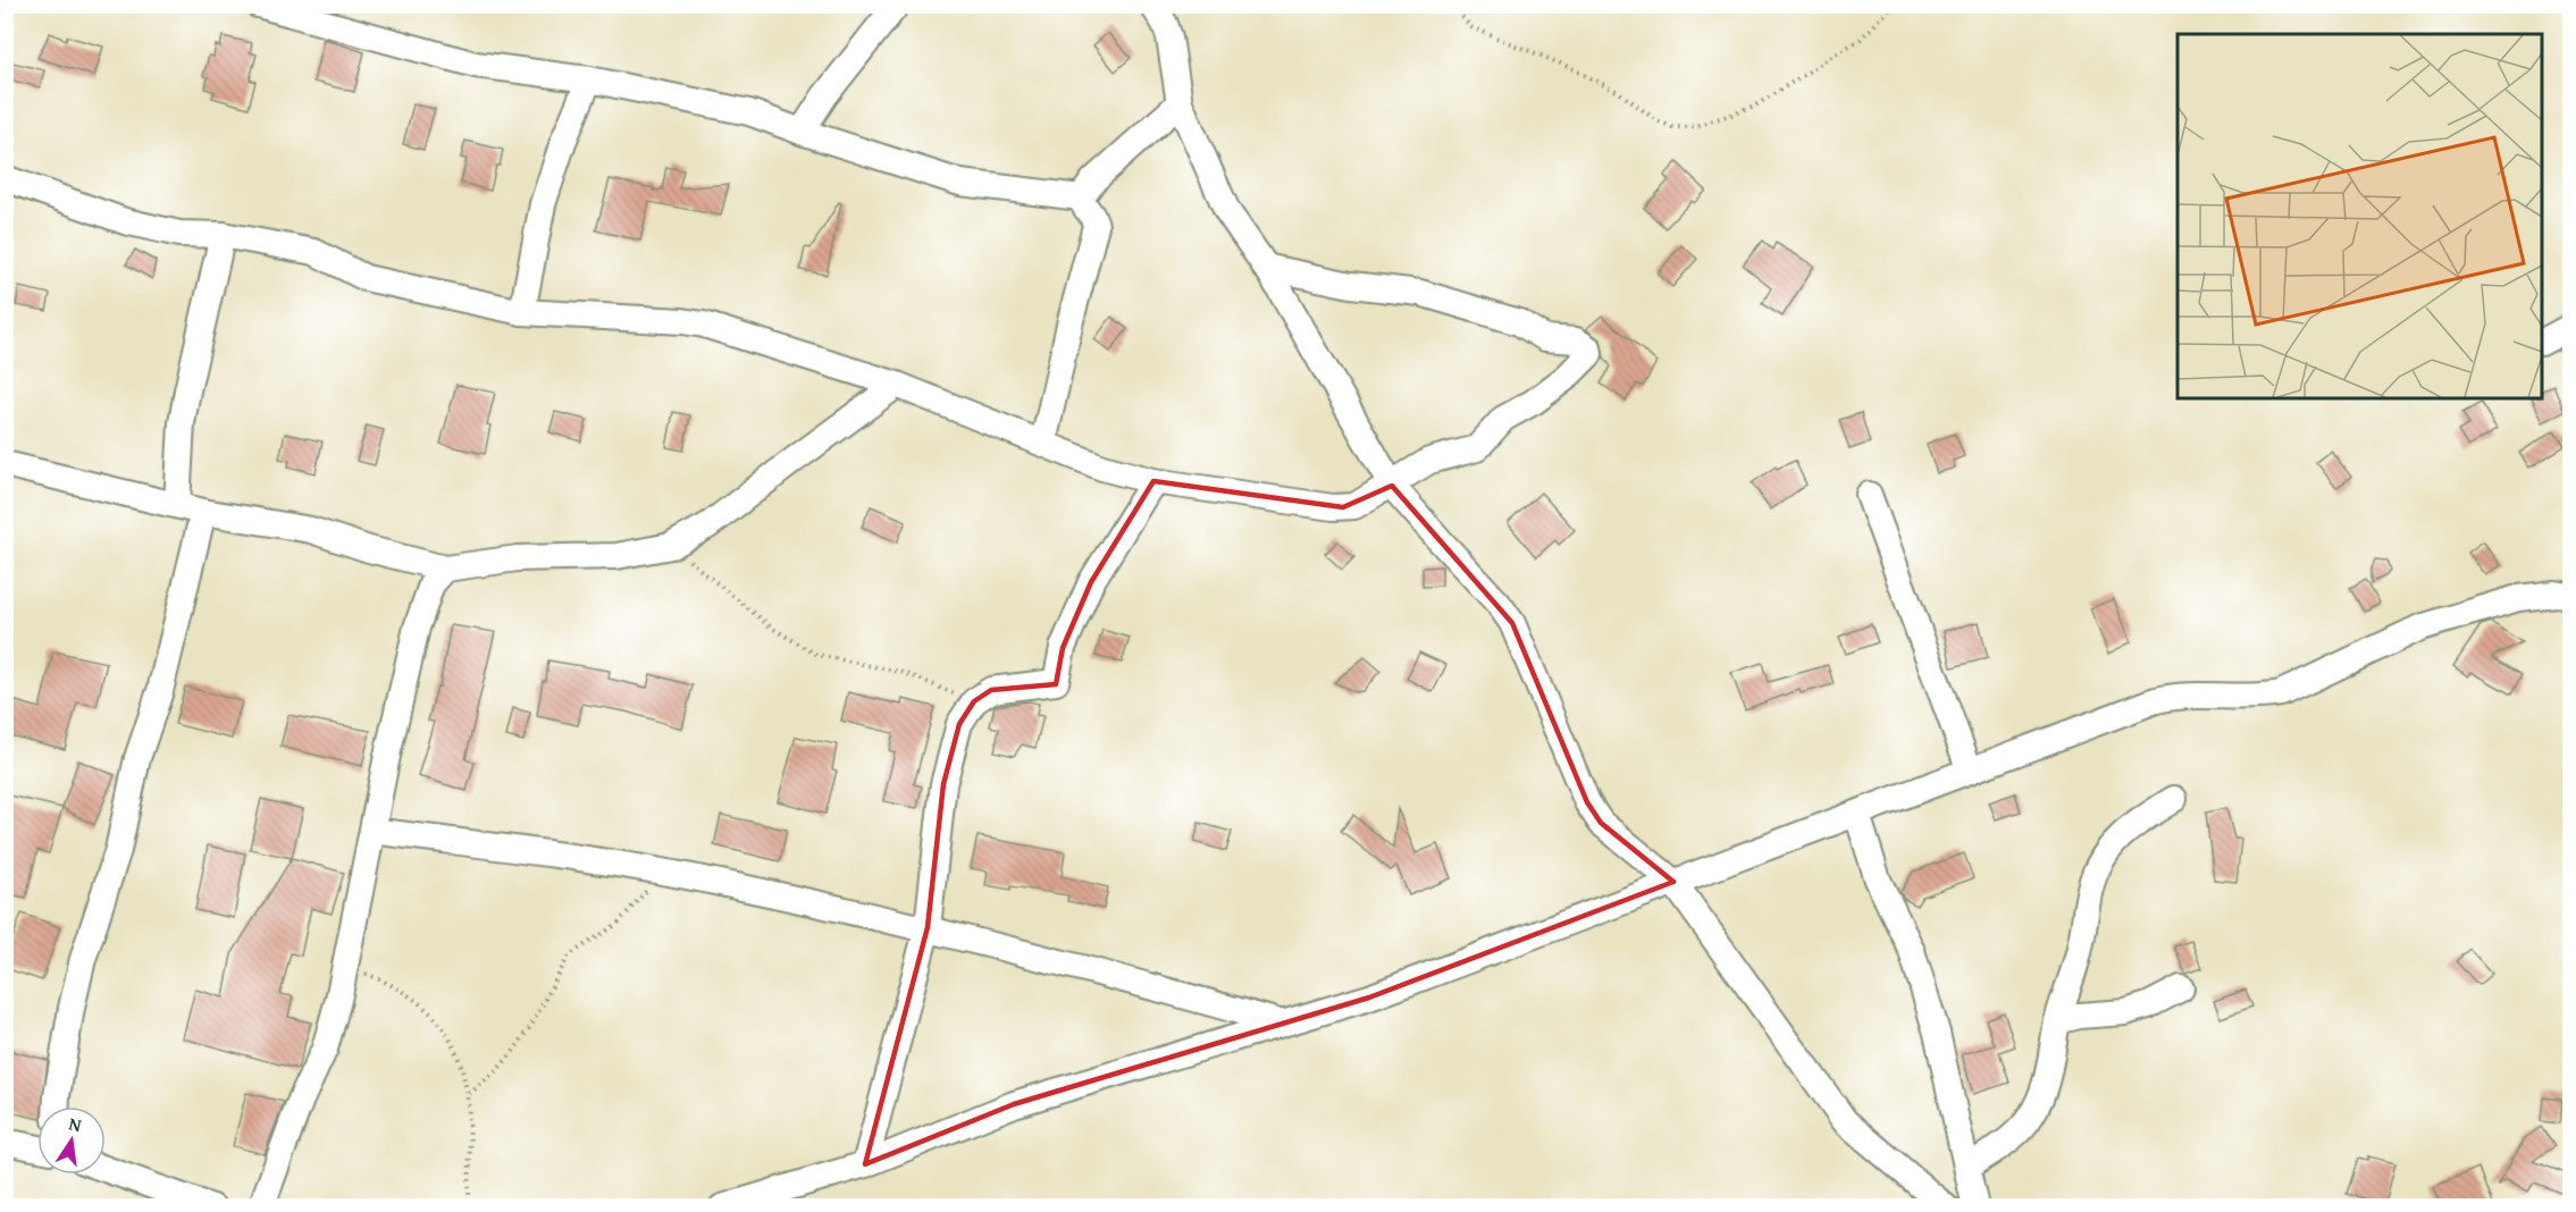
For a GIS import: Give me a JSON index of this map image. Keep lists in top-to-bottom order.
{
  "north": "top"
}
